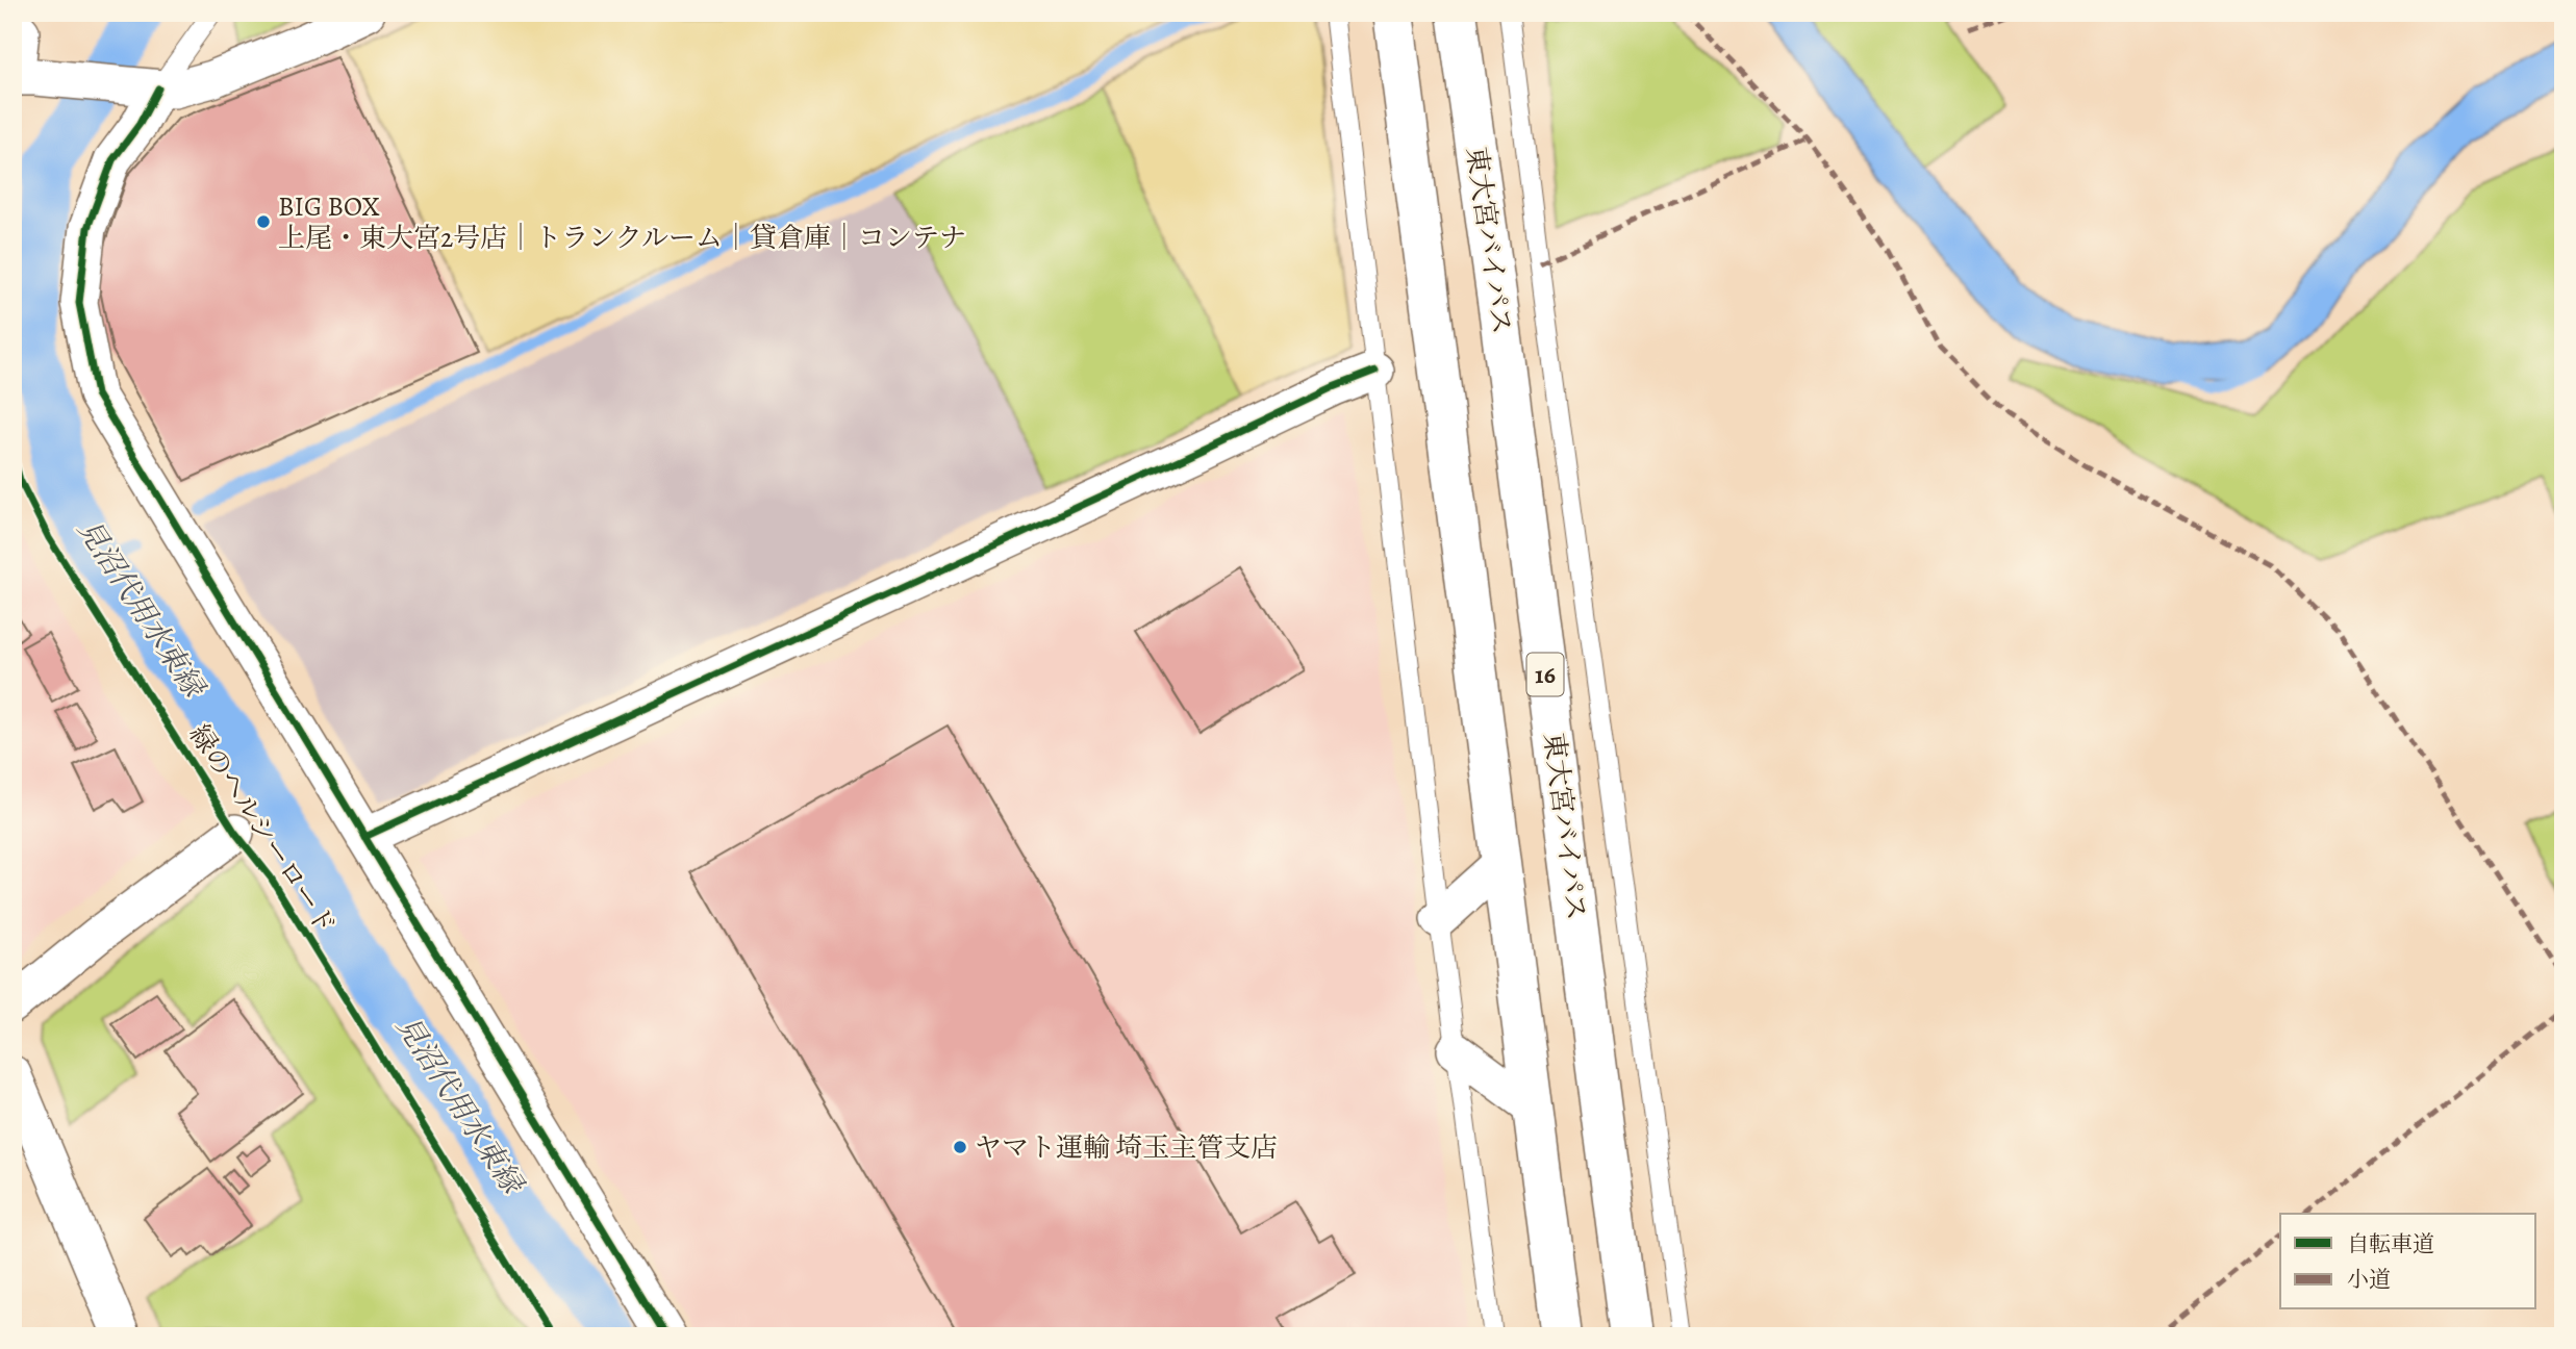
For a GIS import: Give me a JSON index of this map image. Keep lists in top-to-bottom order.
{
  "streets": {
    "highway": ["東大宮バイパス", "16"],
    "cycle path": ["緑のヘルシーロード"]
  },
  "water": ["見沼代用水東縁"],
  "places": ["BIG BOX 上尾・東大宮2号店｜トランクルーム｜貸倉庫｜コンテナ", "ヤマト運輸 埼玉主管支店"],
  "legend": ["自転車道", "小道"]
}
